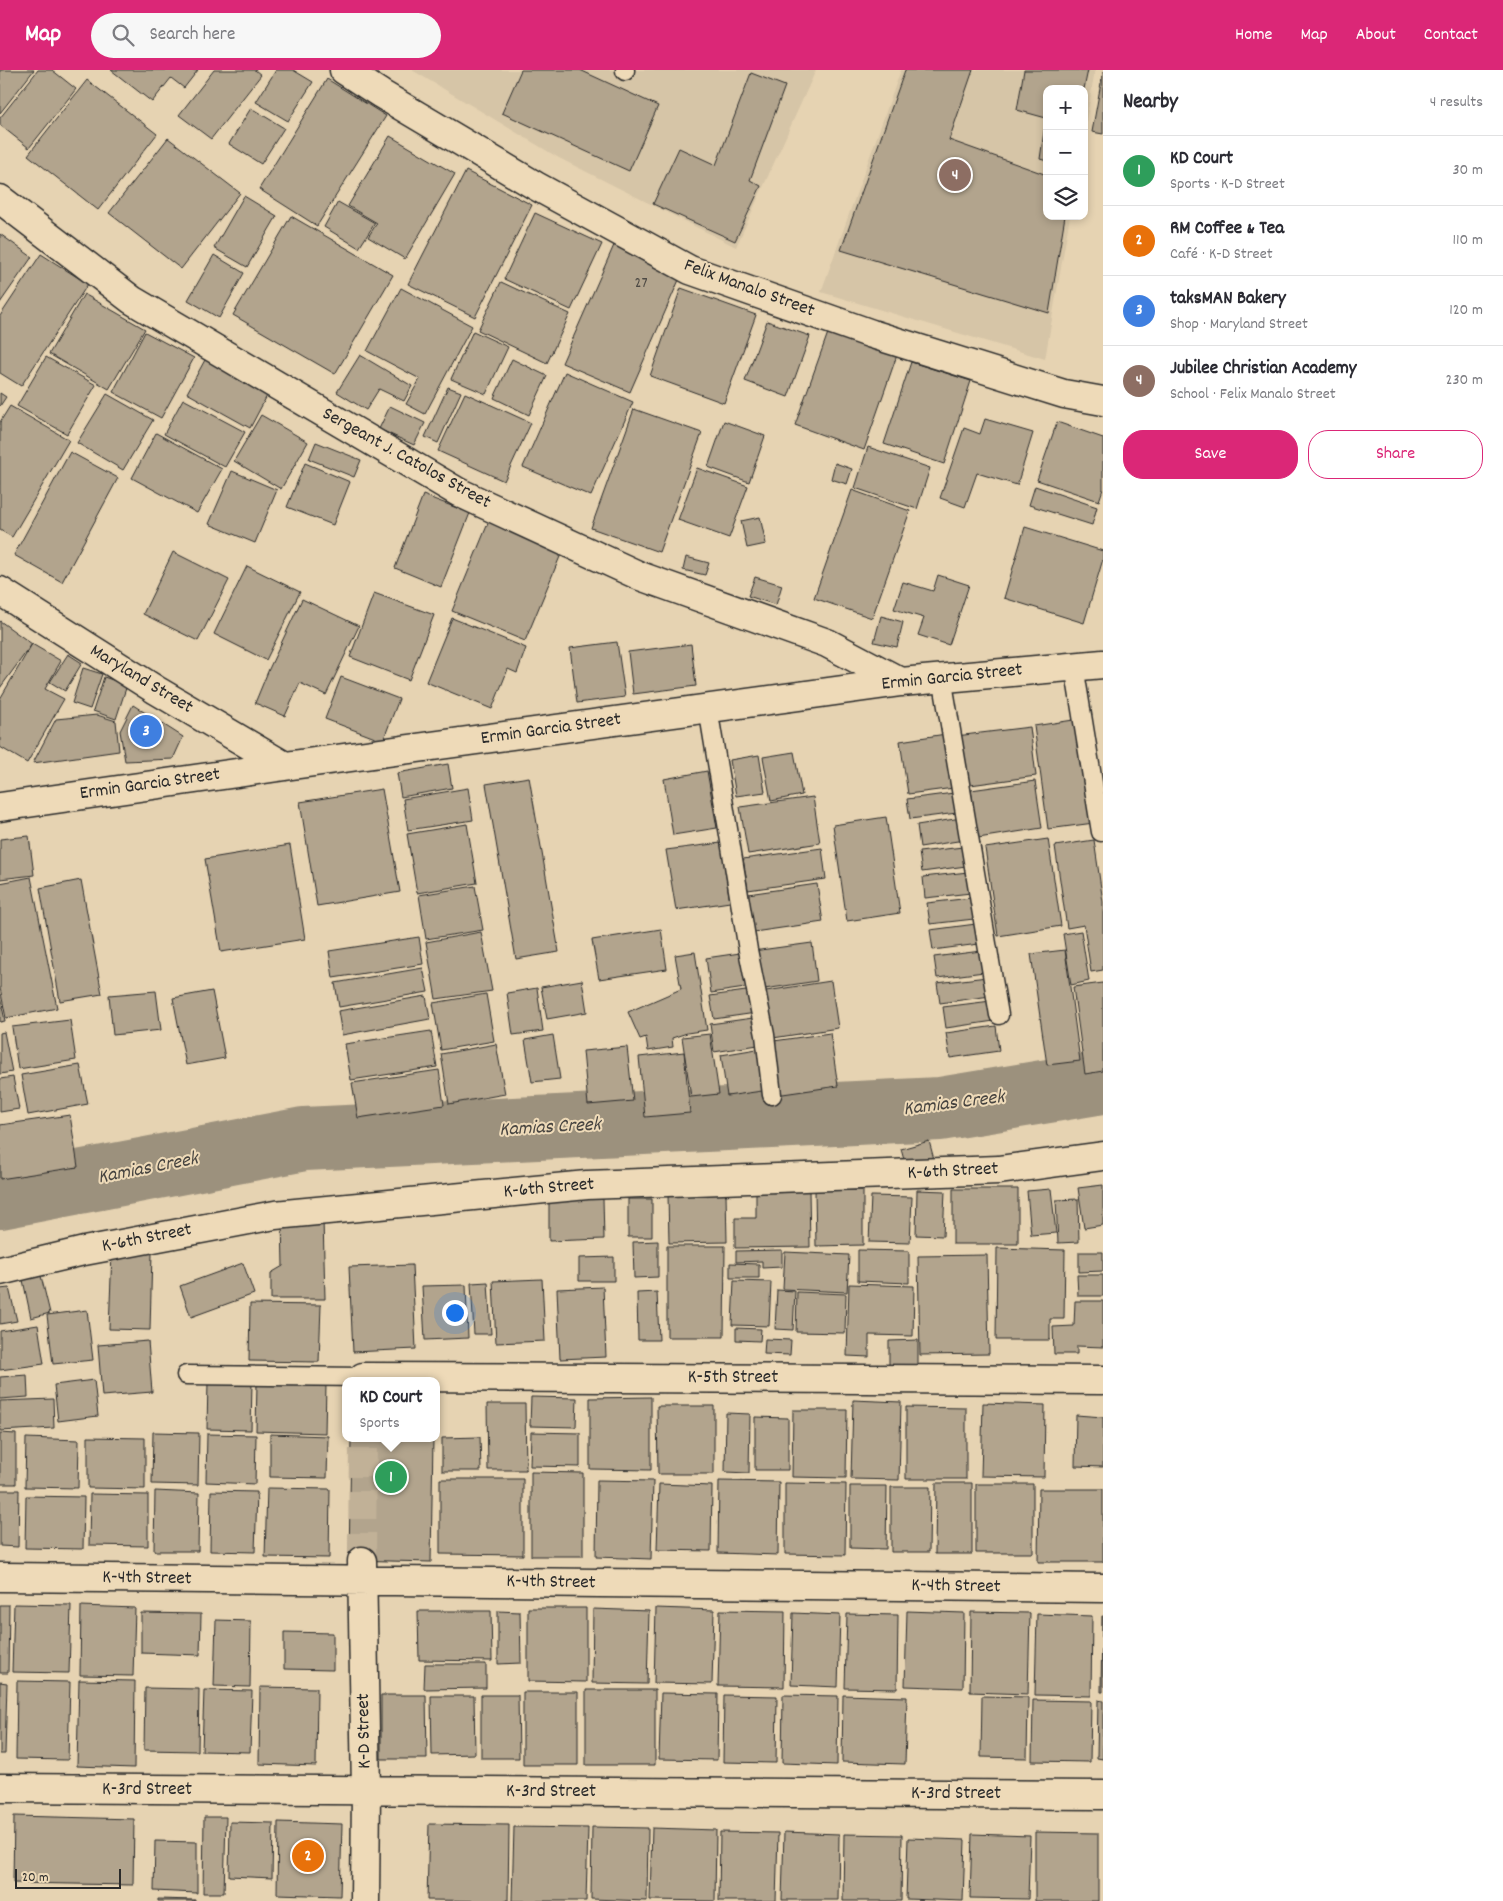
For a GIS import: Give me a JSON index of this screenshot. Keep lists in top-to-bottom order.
{
  "streets": {
    "street": [
      "Felix Manalo Street",
      "Sergeant J. Catolos Street",
      "Ermin Garcia Street",
      "Maryland Street",
      "K-6th Street",
      "K-5th Street",
      "K-4th Street",
      "K-D Street",
      "K-3rd Street"
    ]
  },
  "crossings": [
    ["Sergeant J. Catolos Street", "Ermin Garcia Street"],
    ["Ermin Garcia Street", "Maryland Street"],
    ["K-4th Street", "K-D Street"],
    ["K-D Street", "K-3rd Street"]
  ],
  "water": ["Kamias Creek"],
  "house_numbers": ["27"],
  "scale_bar": "20 m",
  "page": {
    "header": "Map",
    "search": "Search here",
    "nav": [
      "Home",
      "Map",
      "About",
      "Contact"
    ],
    "heading": ["Nearby", "4 results"],
    "map_buttons": ["+", "−"],
    "list": [
      {
        "mark": "1",
        "name": "KD Court",
        "note": "Sports · K-D Street",
        "value": "30 m"
      },
      {
        "mark": "2",
        "name": "RM Coffee & Tea",
        "note": "Café · K-D Street",
        "value": "110 m"
      },
      {
        "mark": "3",
        "name": "taksMAN Bakery",
        "note": "Shop · Maryland Street",
        "value": "120 m"
      },
      {
        "mark": "4",
        "name": "Jubilee Christian Academy",
        "note": "School · Felix Manalo Street",
        "value": "230 m"
      }
    ],
    "pins": [
      "4",
      "3",
      "1",
      "2"
    ],
    "buttons": ["Save", "Share"],
    "popup": ["KD Court", "Sports"],
    "scale": "20 m"
  }
}
